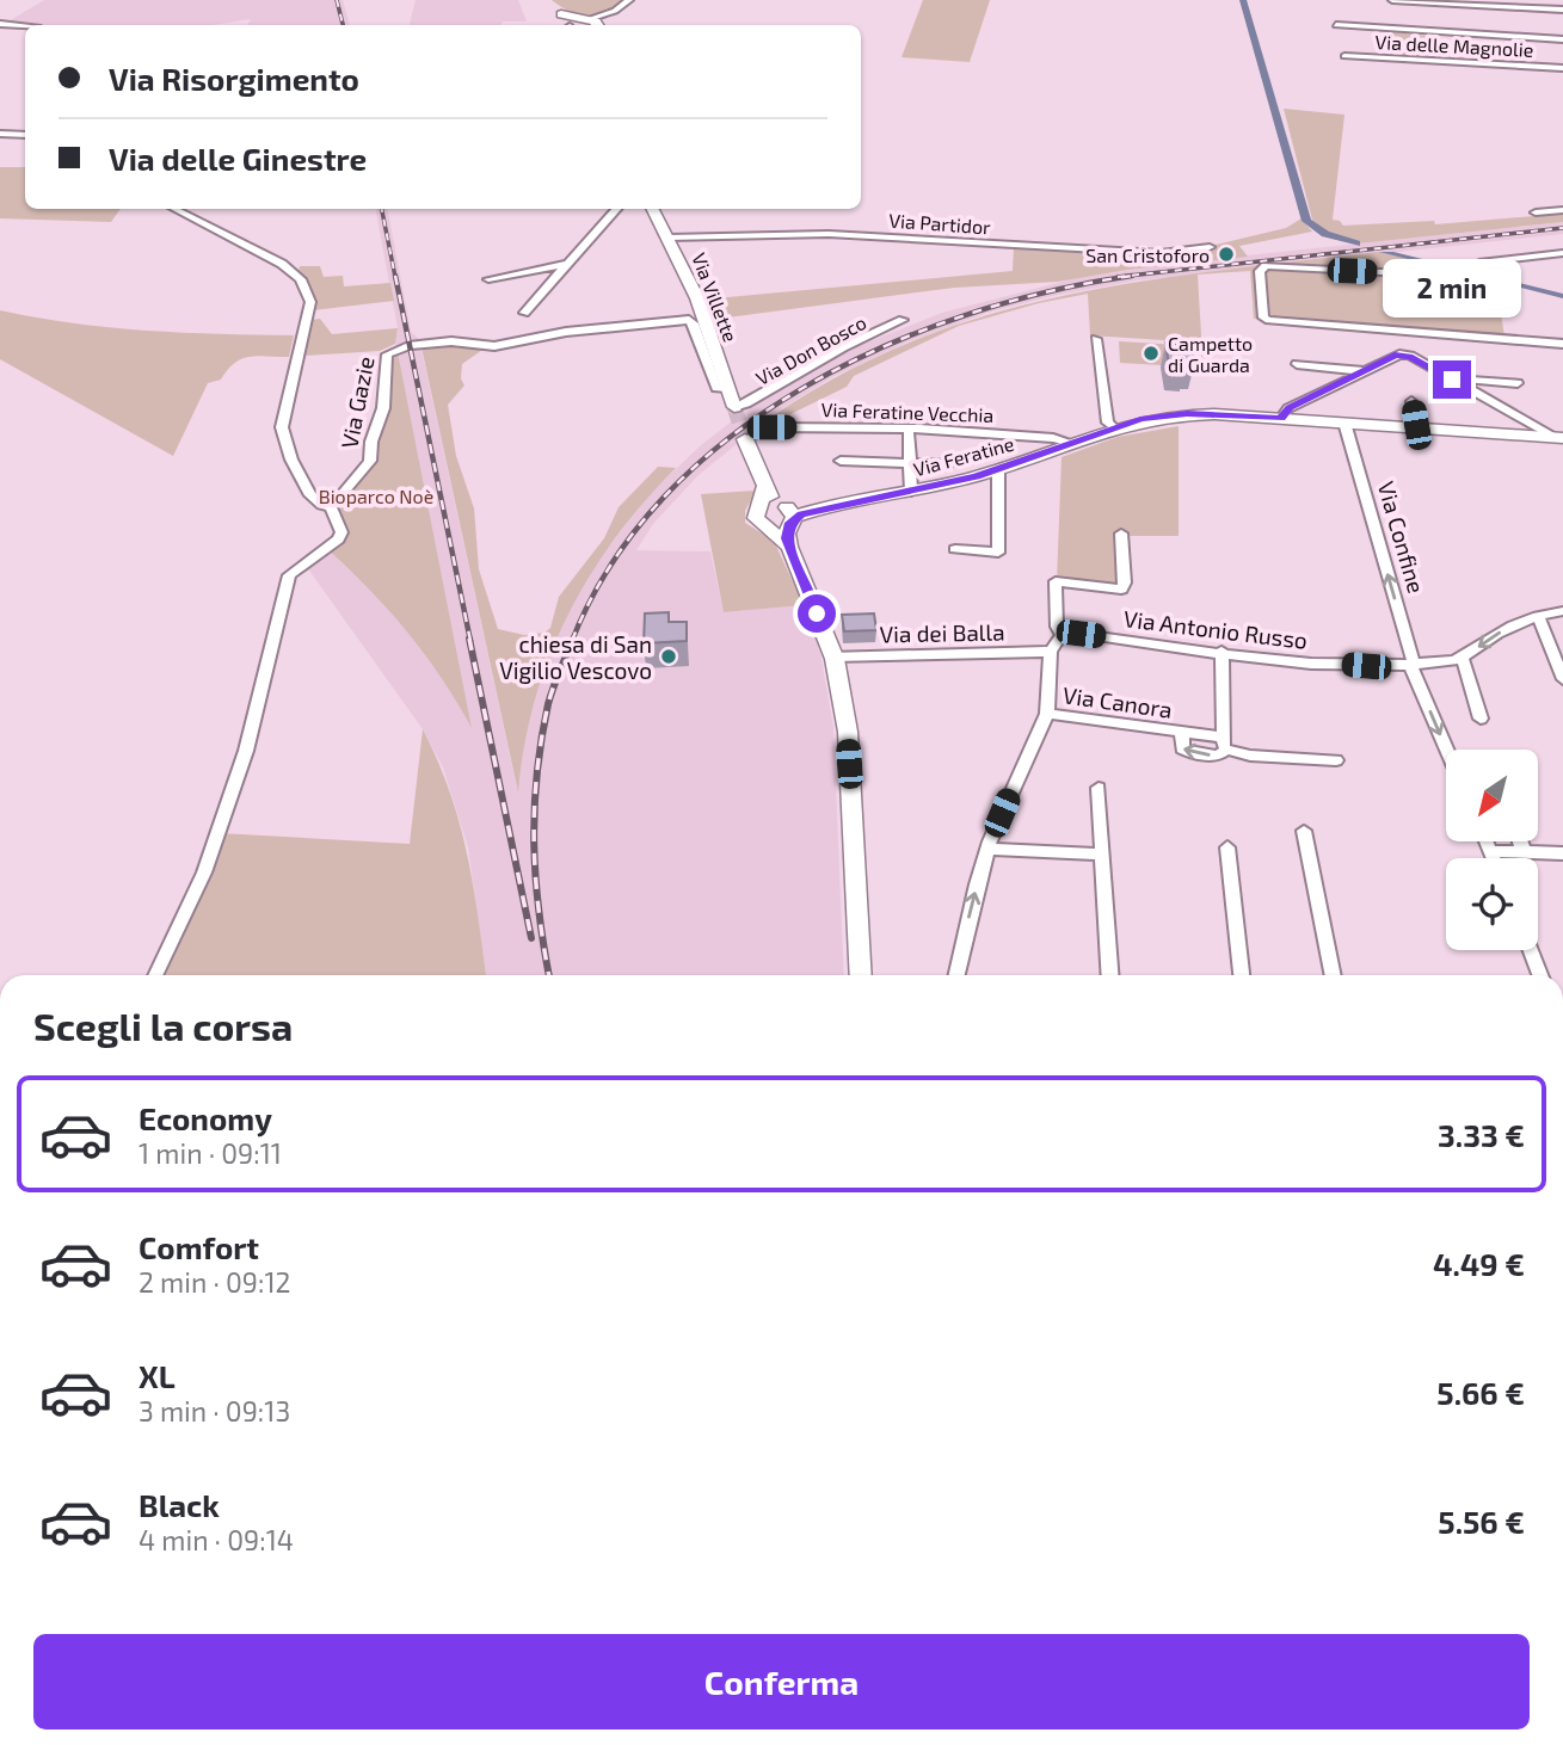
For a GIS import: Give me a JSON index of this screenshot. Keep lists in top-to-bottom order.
{
  "streets": {
    "street": [
      "Via delle Magnolie",
      "Via Partidor",
      "Via Villette",
      "Via Don Bosco",
      "Via Gazie",
      "Via Feratine Vecchia",
      "Via Feratine",
      "Via Confine",
      "Via Antonio Russo",
      "Via dei Balla",
      "Via Canora"
    ]
  },
  "crossings": [
    ["Via Partidor", "Via Villette"],
    ["Via Villette", "Via Don Bosco"],
    ["Via Villette", "Via Gazie"],
    ["Via Feratine Vecchia", "Via Feratine"],
    ["Via Feratine", "Via Confine"],
    ["Via Confine", "Via Antonio Russo"]
  ],
  "parks": ["Bioparco Noè"],
  "places": ["San Cristoforo", "Campetto di Guarda", "chiesa di San Vigilio Vescovo"],
  "north": "bottom left",
  "page": {
    "banner": ["Via Risorgimento", "Via delle Ginestre"],
    "bubble": "2 min",
    "heading": "Scegli la corsa",
    "list": [
      {
        "name": "Economy",
        "note": "1 min · 09:11",
        "value": "3.33 €"
      },
      {
        "name": "Comfort",
        "note": "2 min · 09:12",
        "value": "4.49 €"
      },
      {
        "name": "XL",
        "note": "3 min · 09:13",
        "value": "5.66 €"
      },
      {
        "name": "Black",
        "note": "4 min · 09:14",
        "value": "5.56 €"
      }
    ],
    "buttons": "Conferma"
  }
}
